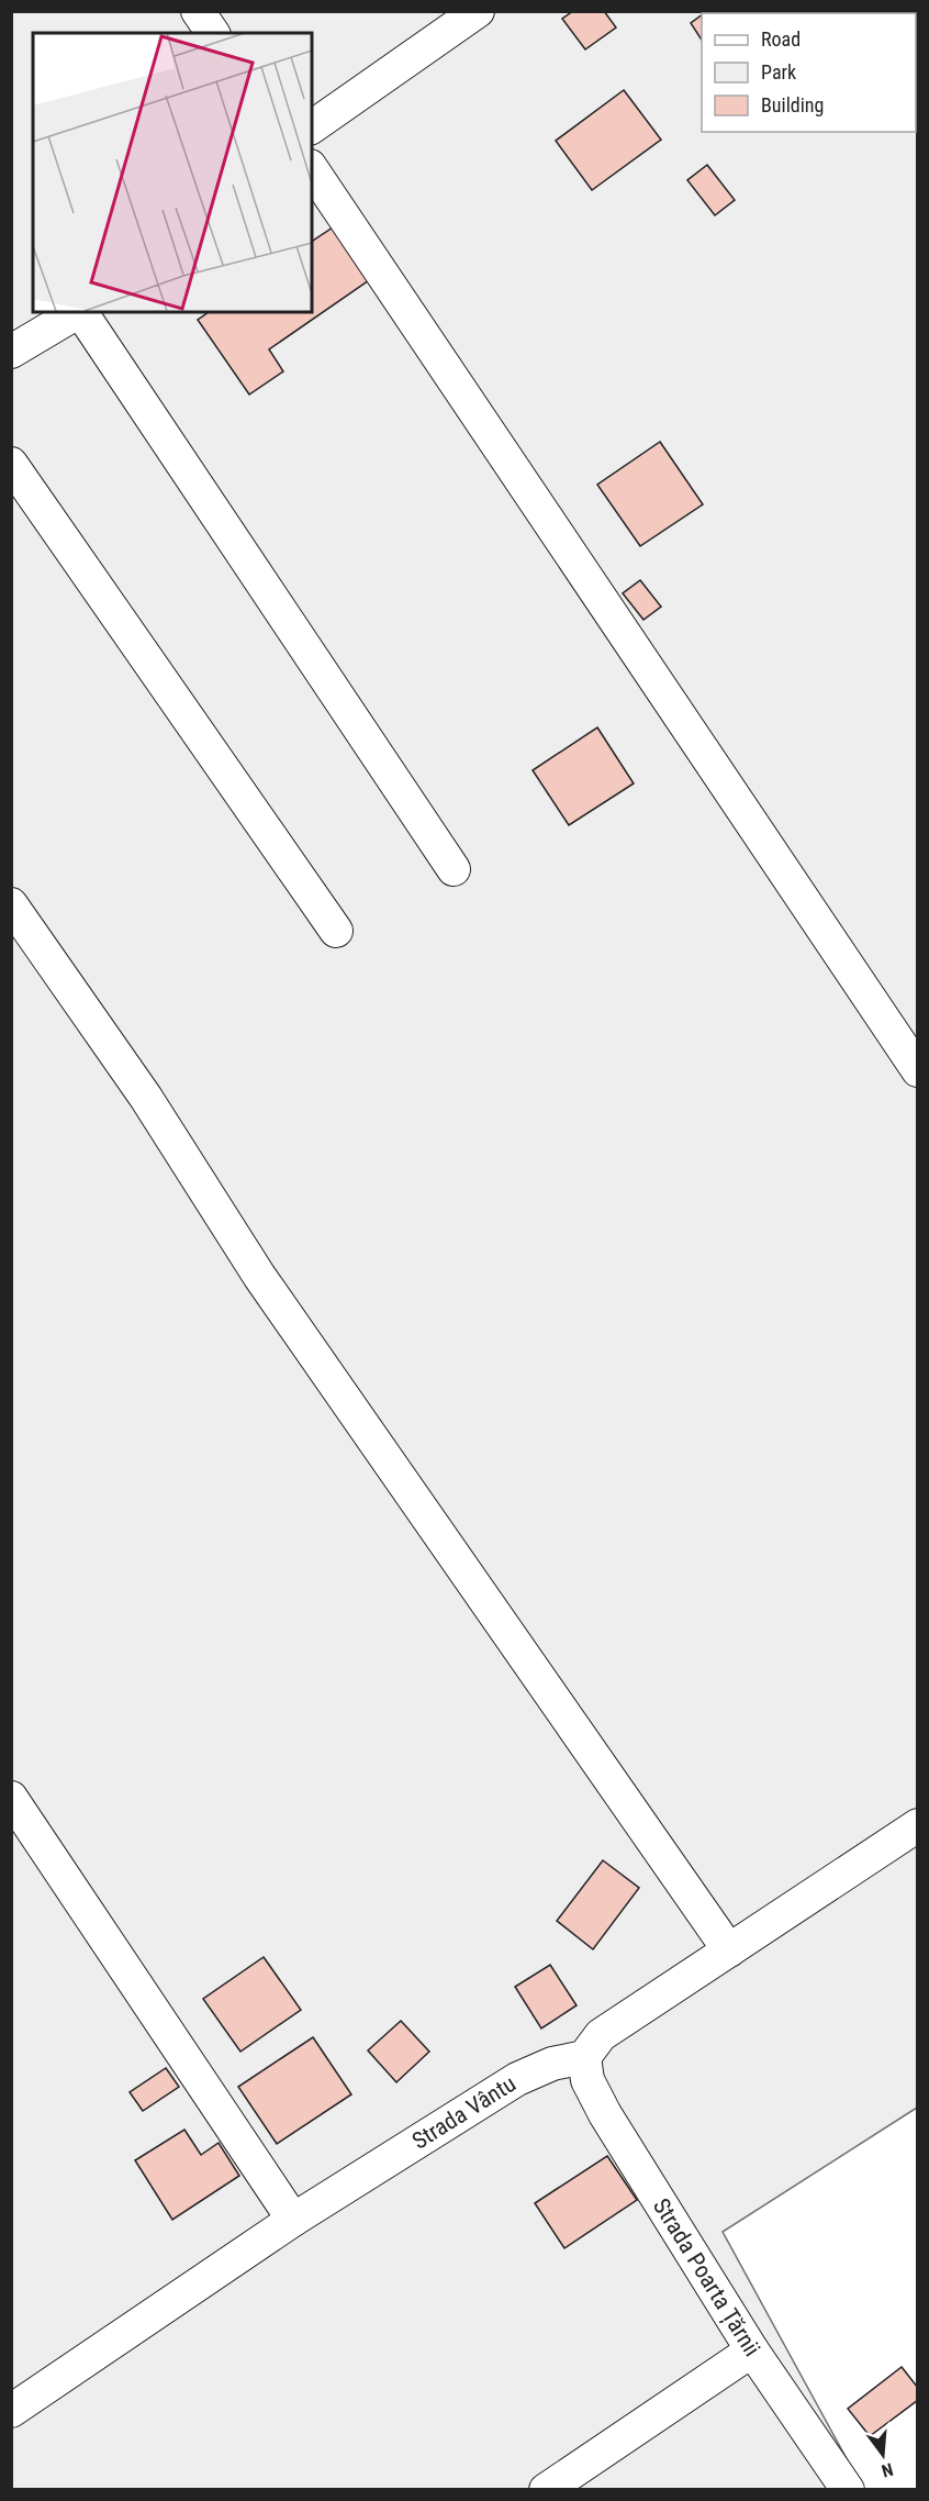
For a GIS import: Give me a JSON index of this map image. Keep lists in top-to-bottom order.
{
  "streets": {
    "street": ["Strada Vântu", "Strada Poarta Țărnii"]
  },
  "crossings": [
    ["Strada Vântu", "Strada Poarta Țărnii"]
  ],
  "legend": ["Road", "Park", "Building"],
  "north": "bottom"
}
